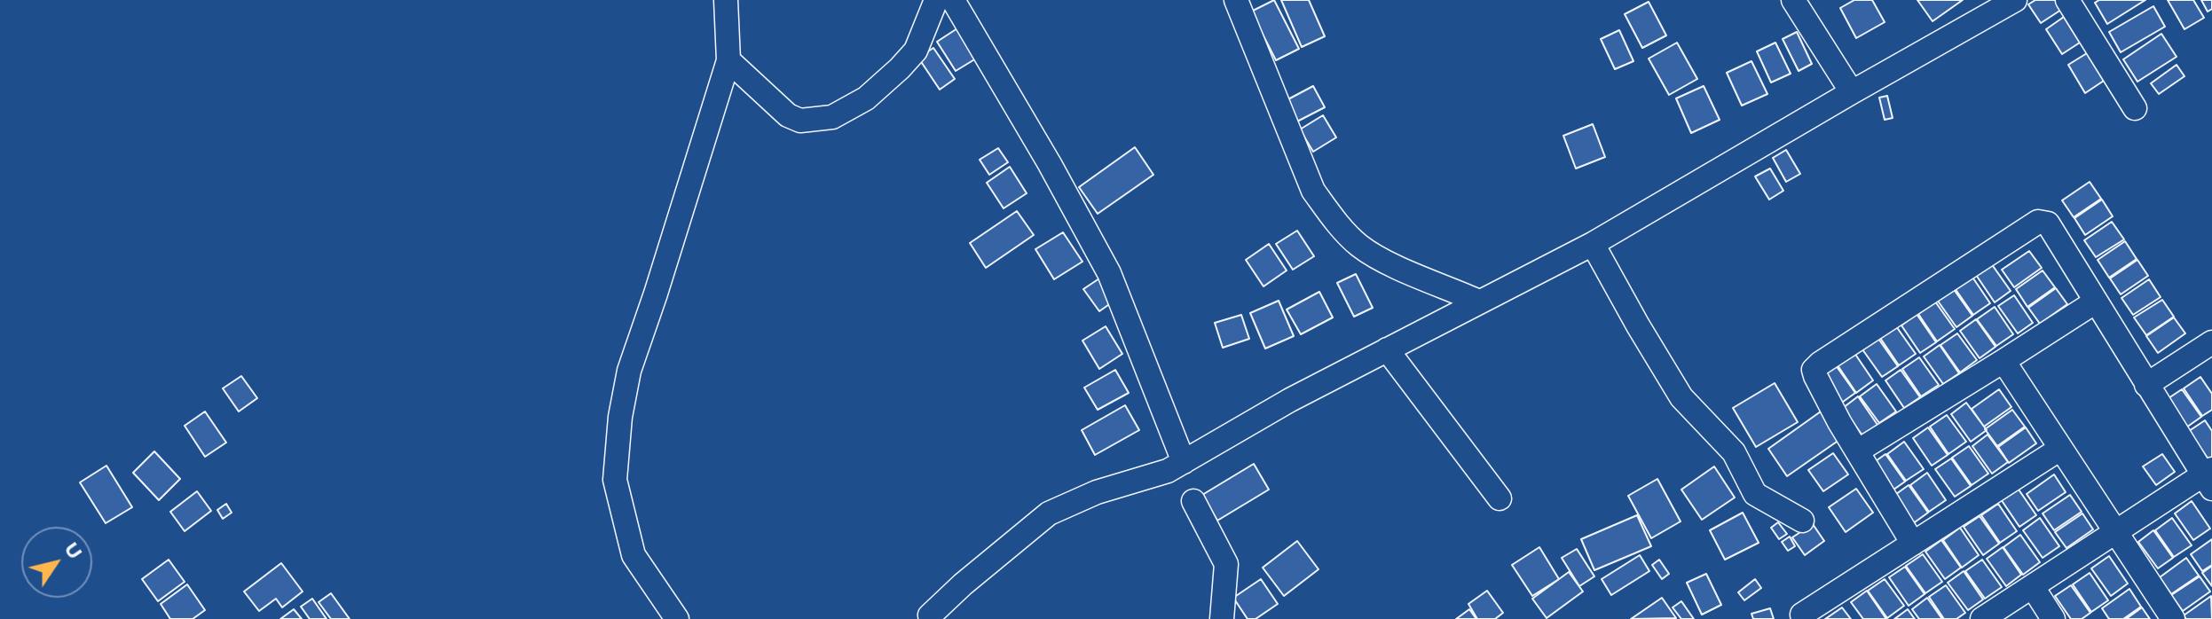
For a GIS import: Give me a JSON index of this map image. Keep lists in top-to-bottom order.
{
  "north": "top right"
}
